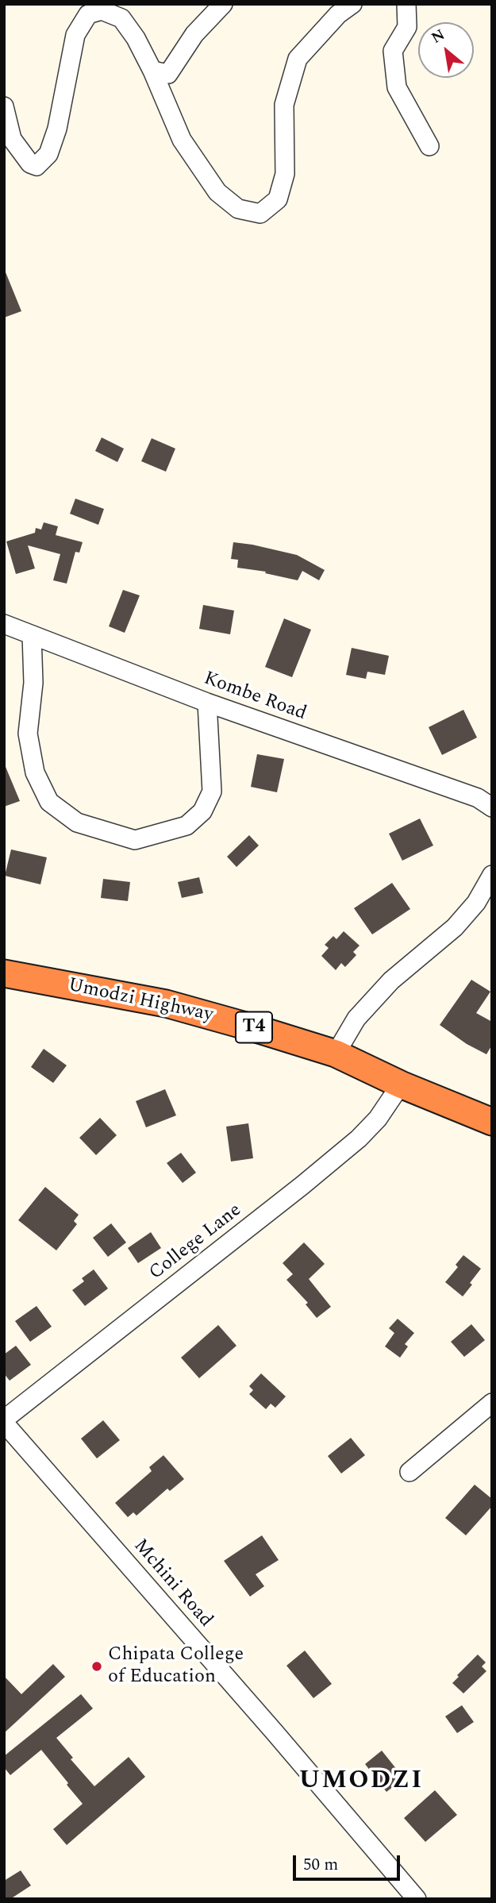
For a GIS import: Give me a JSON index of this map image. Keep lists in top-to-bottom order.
{
  "streets": {
    "highway": ["Umodzi Highway", "T4"],
    "street": ["Kombe Road", "College Lane", "Mchini Road"]
  },
  "crossings": [
    ["Umodzi Highway", "College Lane"],
    ["College Lane", "Mchini Road"]
  ],
  "districts": ["UMODZI"],
  "places": ["Chipata College of Education"],
  "scale_bar": "50 m",
  "north": "top left"
}
